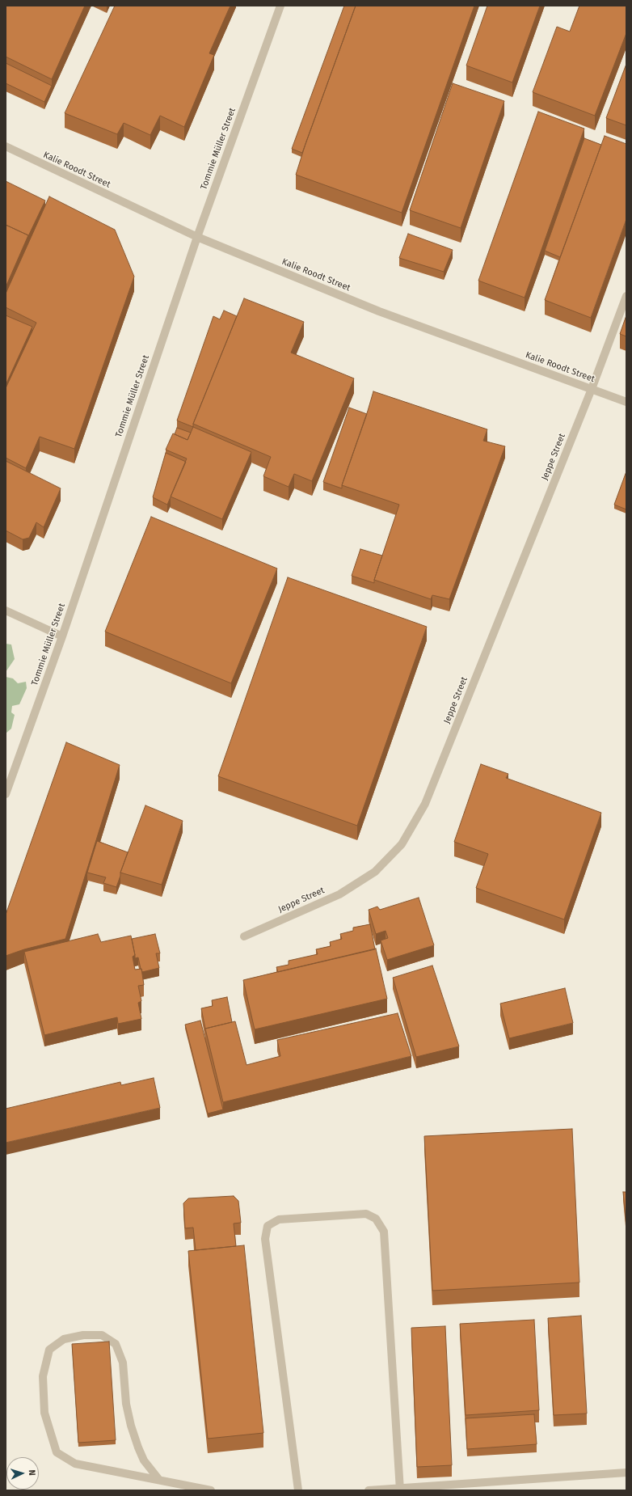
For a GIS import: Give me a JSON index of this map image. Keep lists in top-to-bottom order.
{
  "streets": {
    "street": ["Tommie Müller Street", "Kalie Roodt Street", "Jeppe Street"]
  },
  "crossings": [
    ["Tommie Müller Street", "Kalie Roodt Street"],
    ["Kalie Roodt Street", "Jeppe Street"]
  ],
  "north": "right"
}
